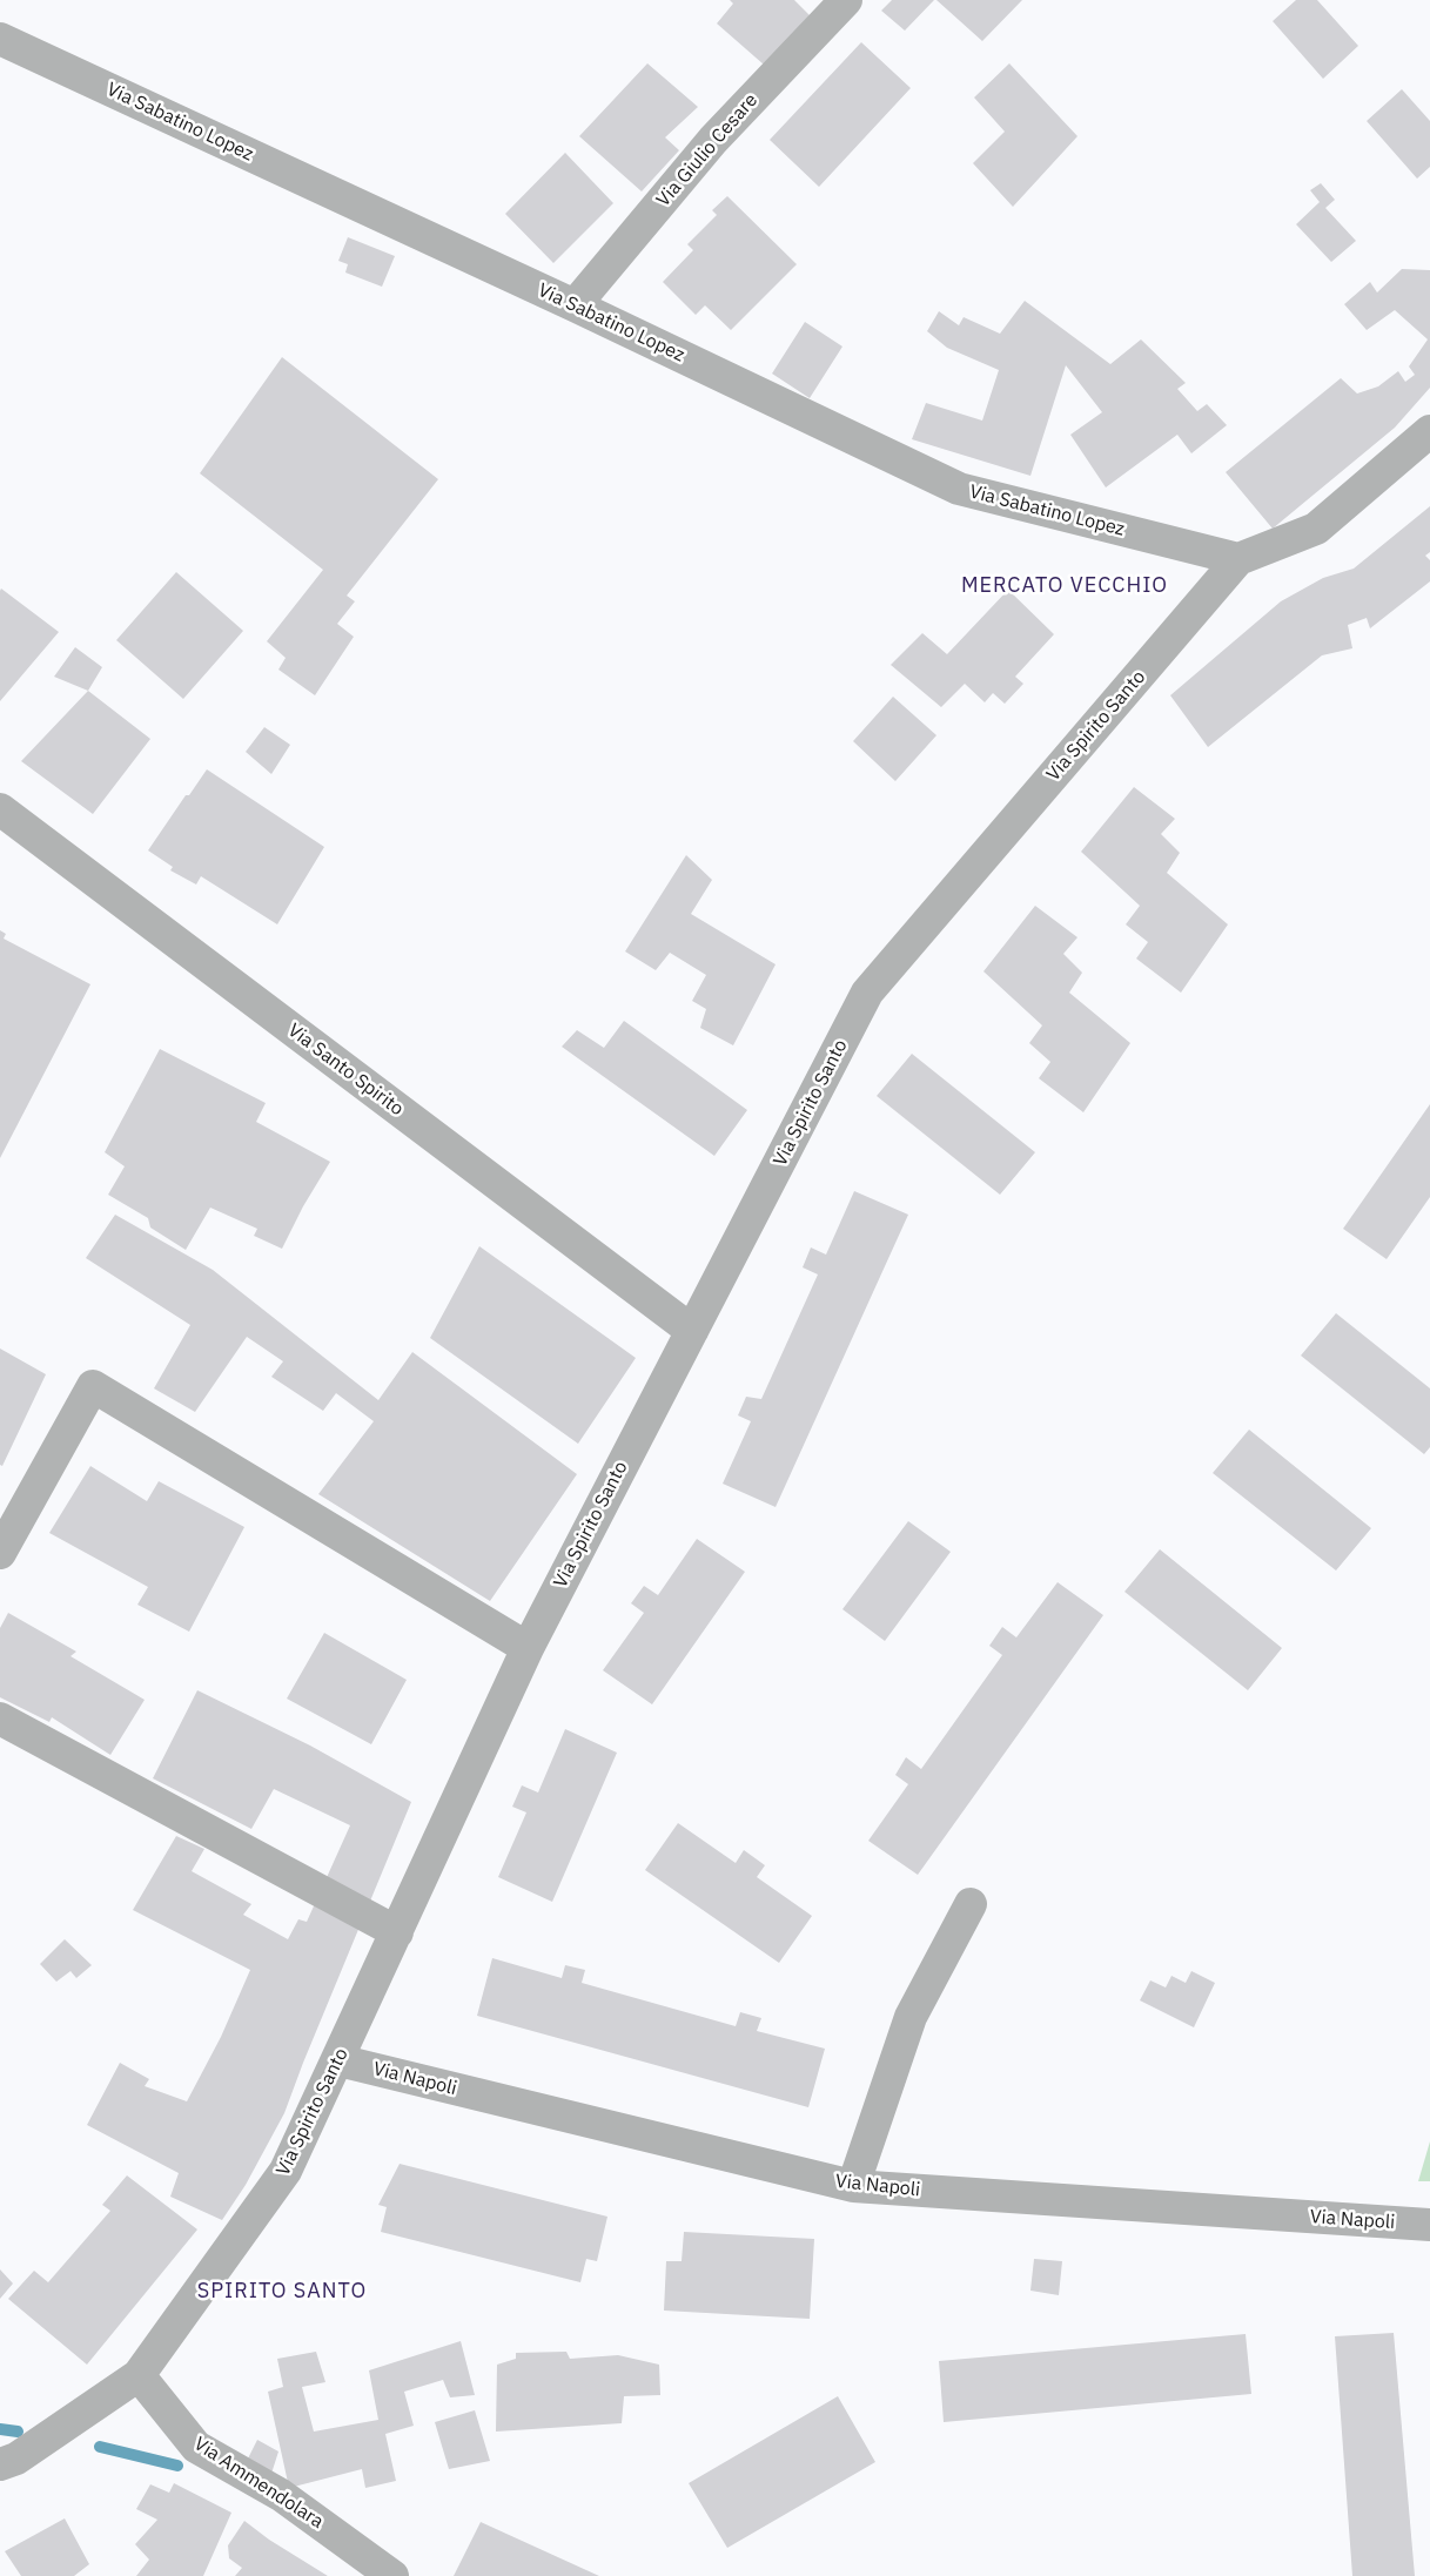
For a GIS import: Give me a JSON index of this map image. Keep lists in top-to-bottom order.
{
  "streets": {
    "street": [
      "Via Sabatino Lopez",
      "Via Giulio Cesare",
      "Via Spirito Santo",
      "Via Santo Spirito",
      "Via Napoli",
      "Via Ammendolara"
    ]
  },
  "crossings": [
    ["Via Sabatino Lopez", "Via Giulio Cesare"],
    ["Via Sabatino Lopez", "Via Spirito Santo"],
    ["Via Spirito Santo", "Via Santo Spirito"],
    ["Via Spirito Santo", "Via Napoli"],
    ["Via Spirito Santo", "Via Ammendolara"]
  ],
  "districts": ["MERCATO VECCHIO", "SPIRITO SANTO"]
}
